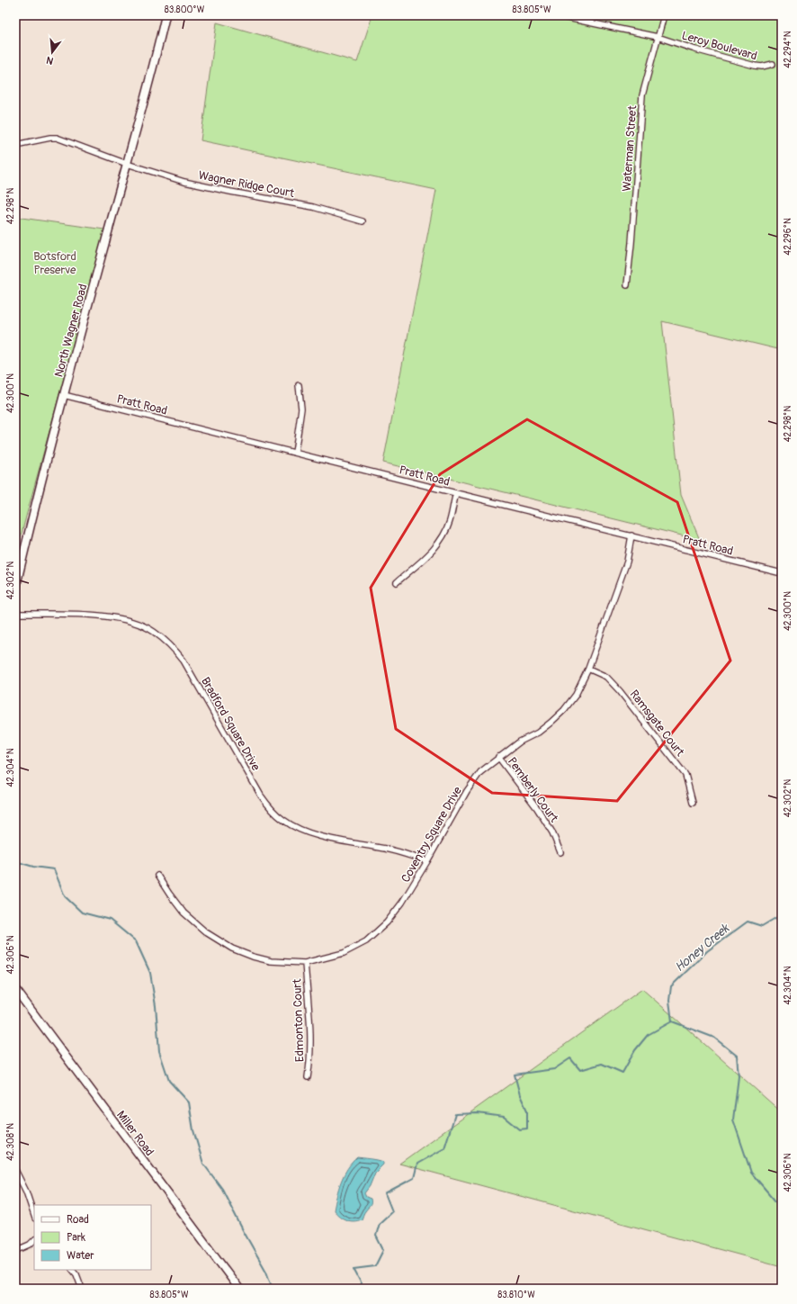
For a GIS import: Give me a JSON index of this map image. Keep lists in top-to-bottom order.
{
  "streets": {
    "main road": ["North Wagner Road", "Miller Road"],
    "street": [
      "Leroy Boulevard",
      "Waterman Street",
      "Wagner Ridge Court",
      "Pratt Road",
      "Ramsgate Court",
      "Bradford Square Drive",
      "Pemberly Court",
      "Coventry Square Drive",
      "Edmonton Court"
    ]
  },
  "crossings": [
    ["Leroy Boulevard", "Waterman Street"],
    ["Wagner Ridge Court", "North Wagner Road"],
    ["North Wagner Road", "Pratt Road"],
    ["Pratt Road", "Coventry Square Drive"],
    ["Ramsgate Court", "Coventry Square Drive"],
    ["Bradford Square Drive", "Coventry Square Drive"],
    ["Pemberly Court", "Coventry Square Drive"],
    ["Coventry Square Drive", "Edmonton Court"]
  ],
  "water": ["Honey Creek"],
  "parks": ["Botsford Preserve"],
  "legend": ["Road", "Park", "Water"],
  "north": "bottom",
  "coordinates": [
    "83.800°W",
    "83.805°W",
    "42.294°N",
    "42.298°N",
    "42.296°N",
    "42.300°N",
    "42.302°N",
    "42.304°N",
    "42.306°N",
    "42.308°N",
    "83.810°W"
  ]
}
